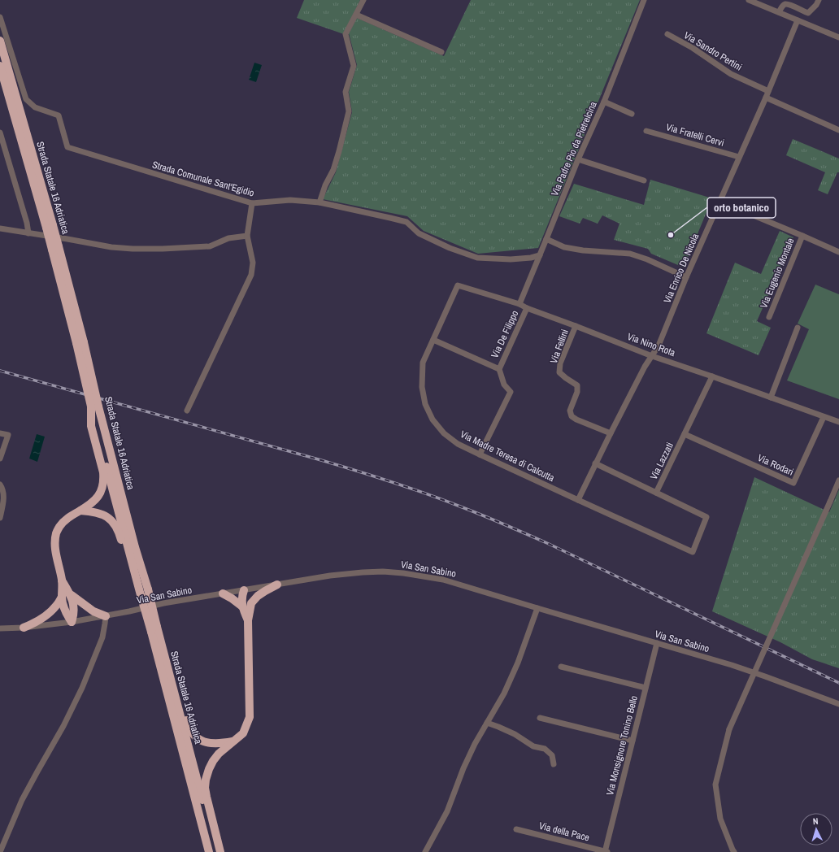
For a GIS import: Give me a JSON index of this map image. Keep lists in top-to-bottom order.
{
  "streets": {
    "highway": ["Strada Statale 16 Adriatica"],
    "street": [
      "Via Sandro Pertini",
      "Via Fratelli Cervi",
      "Via Padre Pio da Pietrelcina",
      "Strada Comunale Sant'Egidio",
      "Via Enrico De Nicola",
      "Via Eugenio Montale",
      "Via De Filippo",
      "Via Nino Rota",
      "Via Fellini",
      "Via Madre Teresa di Calcutta",
      "Via Lazzati",
      "Via Rodari",
      "Via San Sabino",
      "Via Monsignore Tonino Bello",
      "Via della Pace"
    ]
  },
  "crossings": [
    ["Via Sandro Pertini", "Via Enrico De Nicola"],
    ["Via Fratelli Cervi", "Via Enrico De Nicola"],
    ["Via Padre Pio da Pietrelcina", "Strada Comunale Sant'Egidio"],
    ["Via Padre Pio da Pietrelcina", "Via Nino Rota"],
    ["Via Enrico De Nicola", "Via Nino Rota"],
    ["Via Enrico De Nicola", "Via Fellini"],
    ["Via Enrico De Nicola", "Via Madre Teresa di Calcutta"],
    ["Via Enrico De Nicola", "Via Lazzati"],
    ["Via De Filippo", "Via Nino Rota"],
    ["Via De Filippo", "Via Madre Teresa di Calcutta"],
    ["Via Nino Rota", "Via Fellini"],
    ["Via Nino Rota", "Via Madre Teresa di Calcutta"],
    ["Via Nino Rota", "Via Lazzati"],
    ["Via Nino Rota", "Via Rodari"],
    ["Via Madre Teresa di Calcutta", "Via Lazzati"],
    ["Via Lazzati", "Via Rodari"],
    ["Via San Sabino", "Via Monsignore Tonino Bello"],
    ["Via Monsignore Tonino Bello", "Via della Pace"]
  ],
  "places": ["orto botanico"],
  "north": "top"
}
